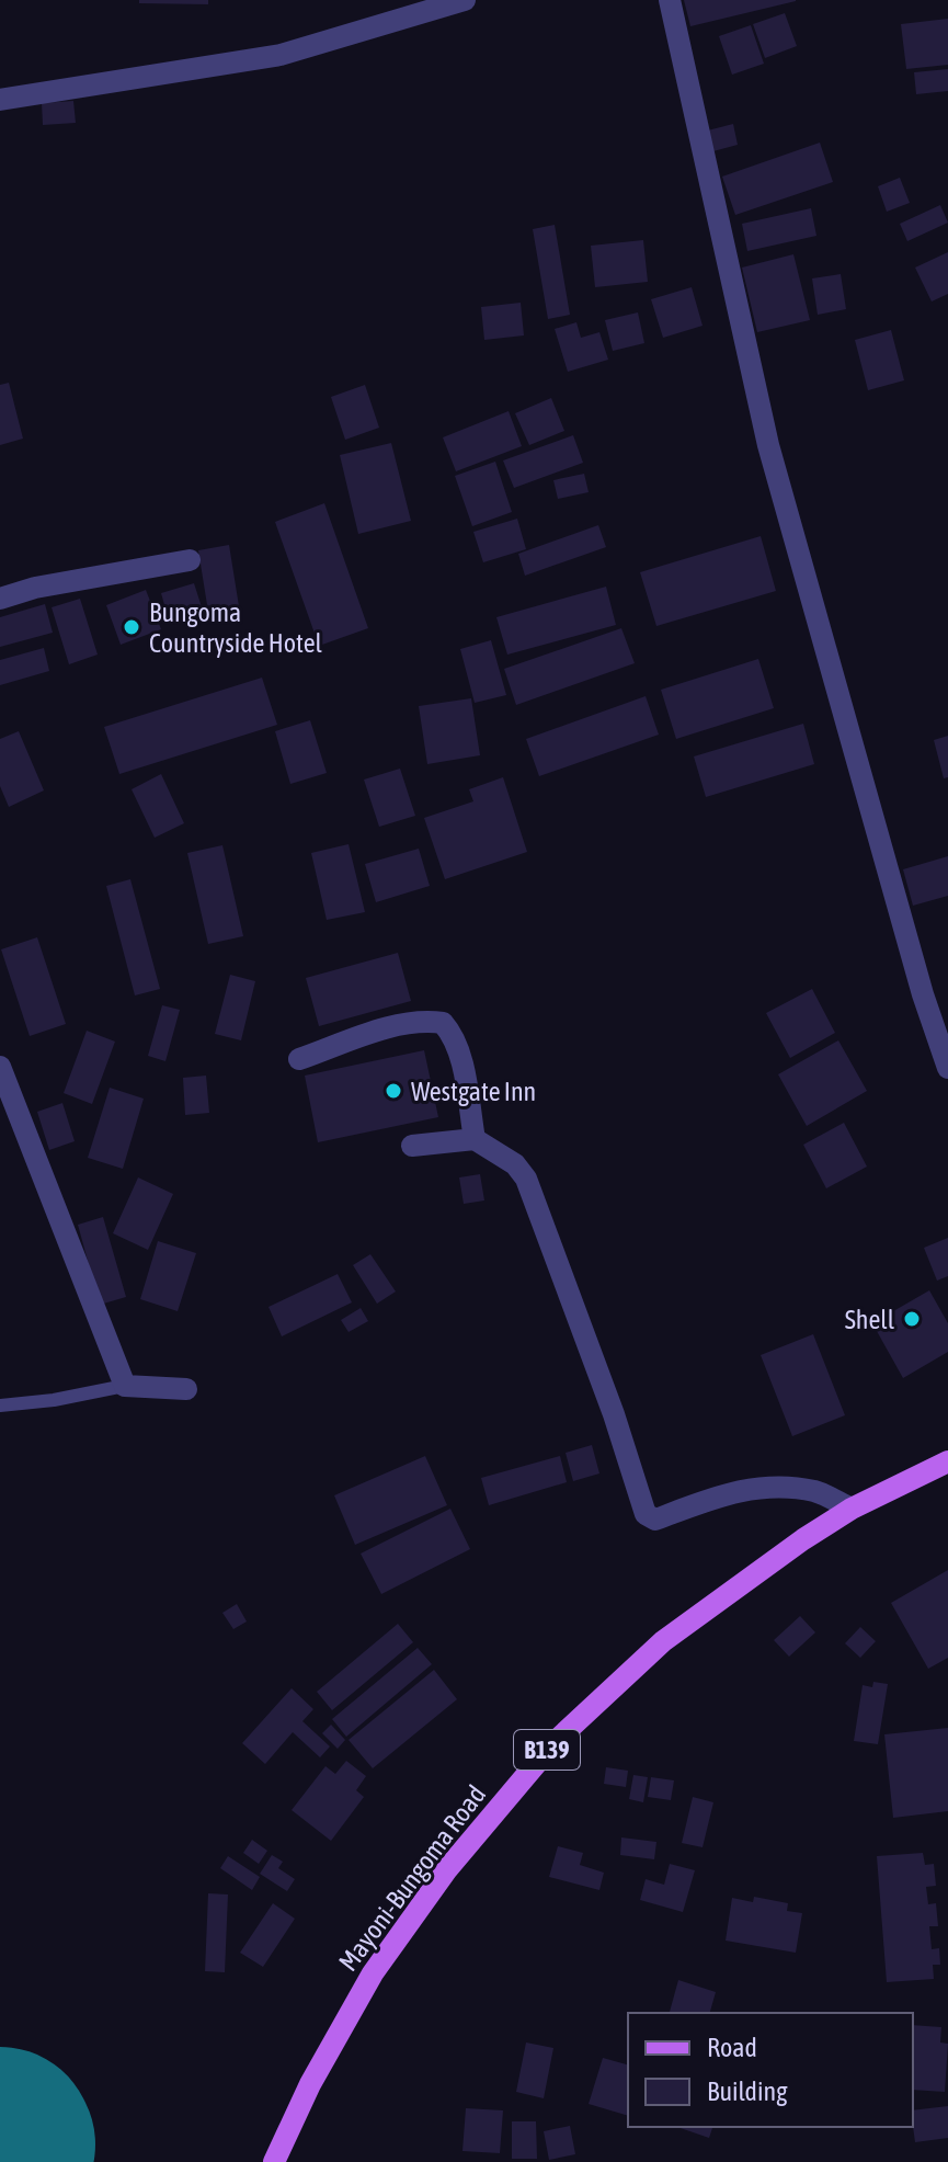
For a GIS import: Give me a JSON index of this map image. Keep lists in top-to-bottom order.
{
  "streets": {
    "main road": ["B139", "Mayoni-Bungoma Road"]
  },
  "places": ["Bungoma Countryside Hotel", "Westgate Inn", "Shell"],
  "legend": ["Road", "Building"]
}
